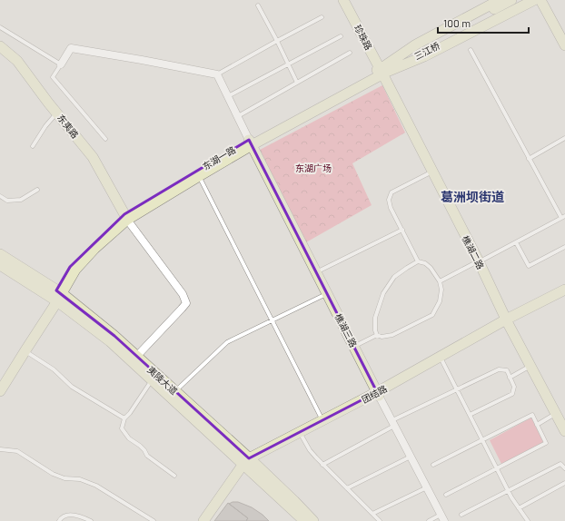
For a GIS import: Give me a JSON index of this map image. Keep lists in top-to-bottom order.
{
  "streets": {
    "main road": [
      "珍珠路",
      "三江桥",
      "东夷路",
      "东湖一路",
      "樵湖二路",
      "樵湖三路",
      "夷陵大道",
      "团结路"
    ]
  },
  "crossings": [
    ["珍珠路", "三江桥"],
    ["珍珠路", "樵湖二路"],
    ["三江桥", "樵湖二路"],
    ["东夷路", "东湖一路"],
    ["东湖一路", "樵湖三路"],
    ["樵湖二路", "团结路"],
    ["樵湖三路", "团结路"],
    ["夷陵大道", "团结路"]
  ],
  "districts": ["葛洲坝街道"],
  "parks": ["东湖广场"],
  "scale_bar": "100 m"
}
